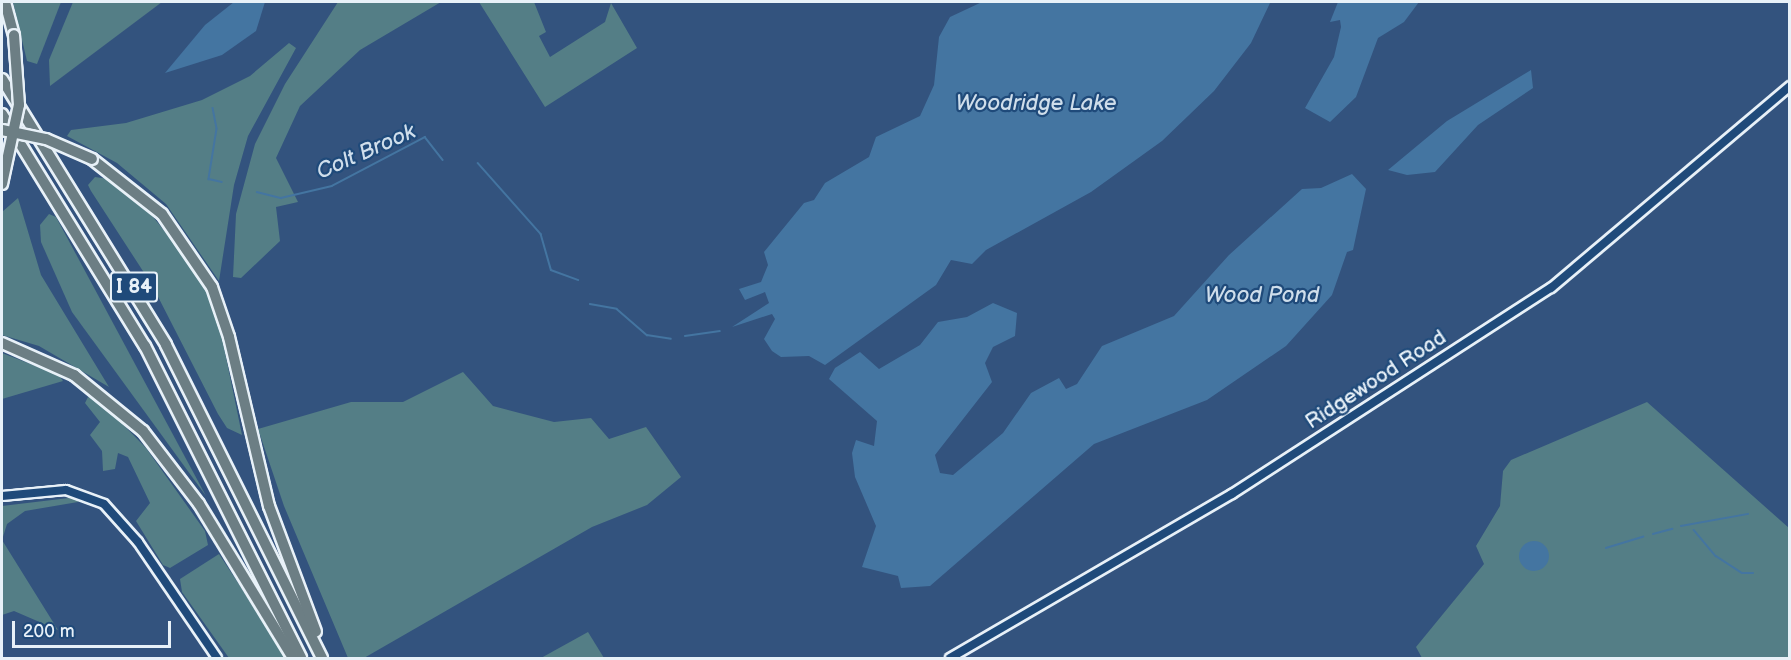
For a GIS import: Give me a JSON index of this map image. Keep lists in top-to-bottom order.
{
  "streets": {
    "highway": ["I 84"],
    "main road": ["Ridgewood Road"]
  },
  "water": ["Woodridge Lake", "Colt Brook", "Wood Pond"],
  "scale_bar": "200 m"
}
